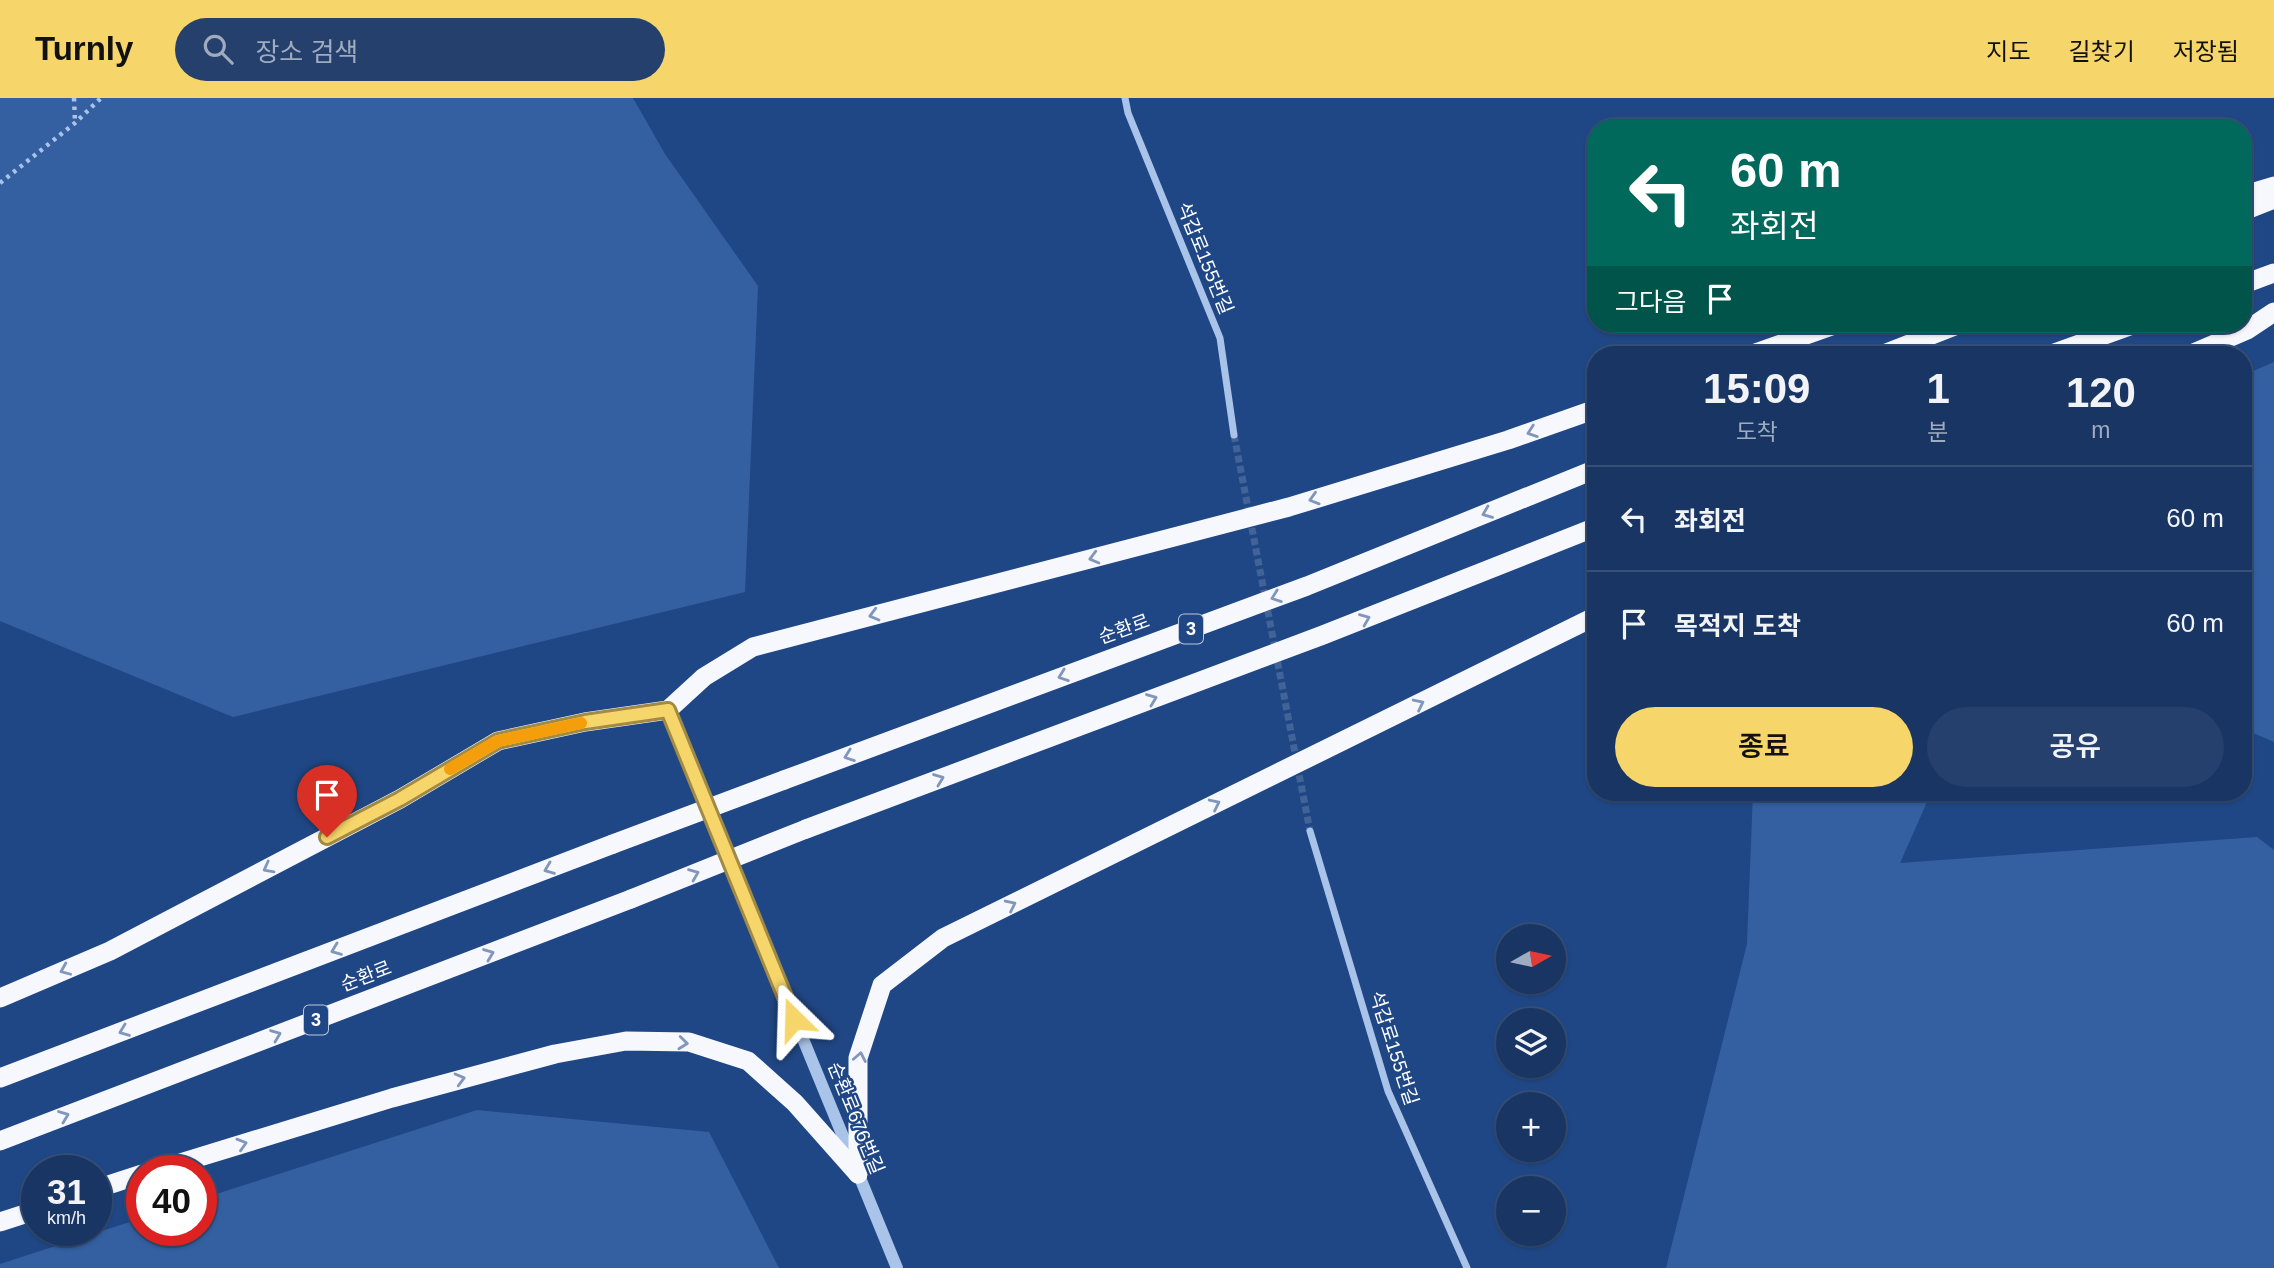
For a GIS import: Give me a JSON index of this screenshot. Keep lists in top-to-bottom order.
{
  "streets": {
    "highway": ["순환로", "3"],
    "street": ["석갑로155번길", "순환로676번길"]
  },
  "north": "right",
  "page": {
    "header": "Turnly",
    "search": "장소 검색",
    "nav": ["지도", "길찾기", "저장됨"],
    "turn": ["60 m", "좌회전"],
    "then": "그다음",
    "eta": [
      "15:09",
      "도착",
      "1",
      "분",
      "120",
      "m"
    ],
    "list": [
      {
        "name": "좌회전",
        "value": "60 m"
      },
      {
        "name": "목적지 도착",
        "value": "60 m"
      }
    ],
    "buttons": ["종료", "공유"],
    "map_buttons": ["+", "−"],
    "speed": "31 km/h",
    "limit": "40"
  }
}
